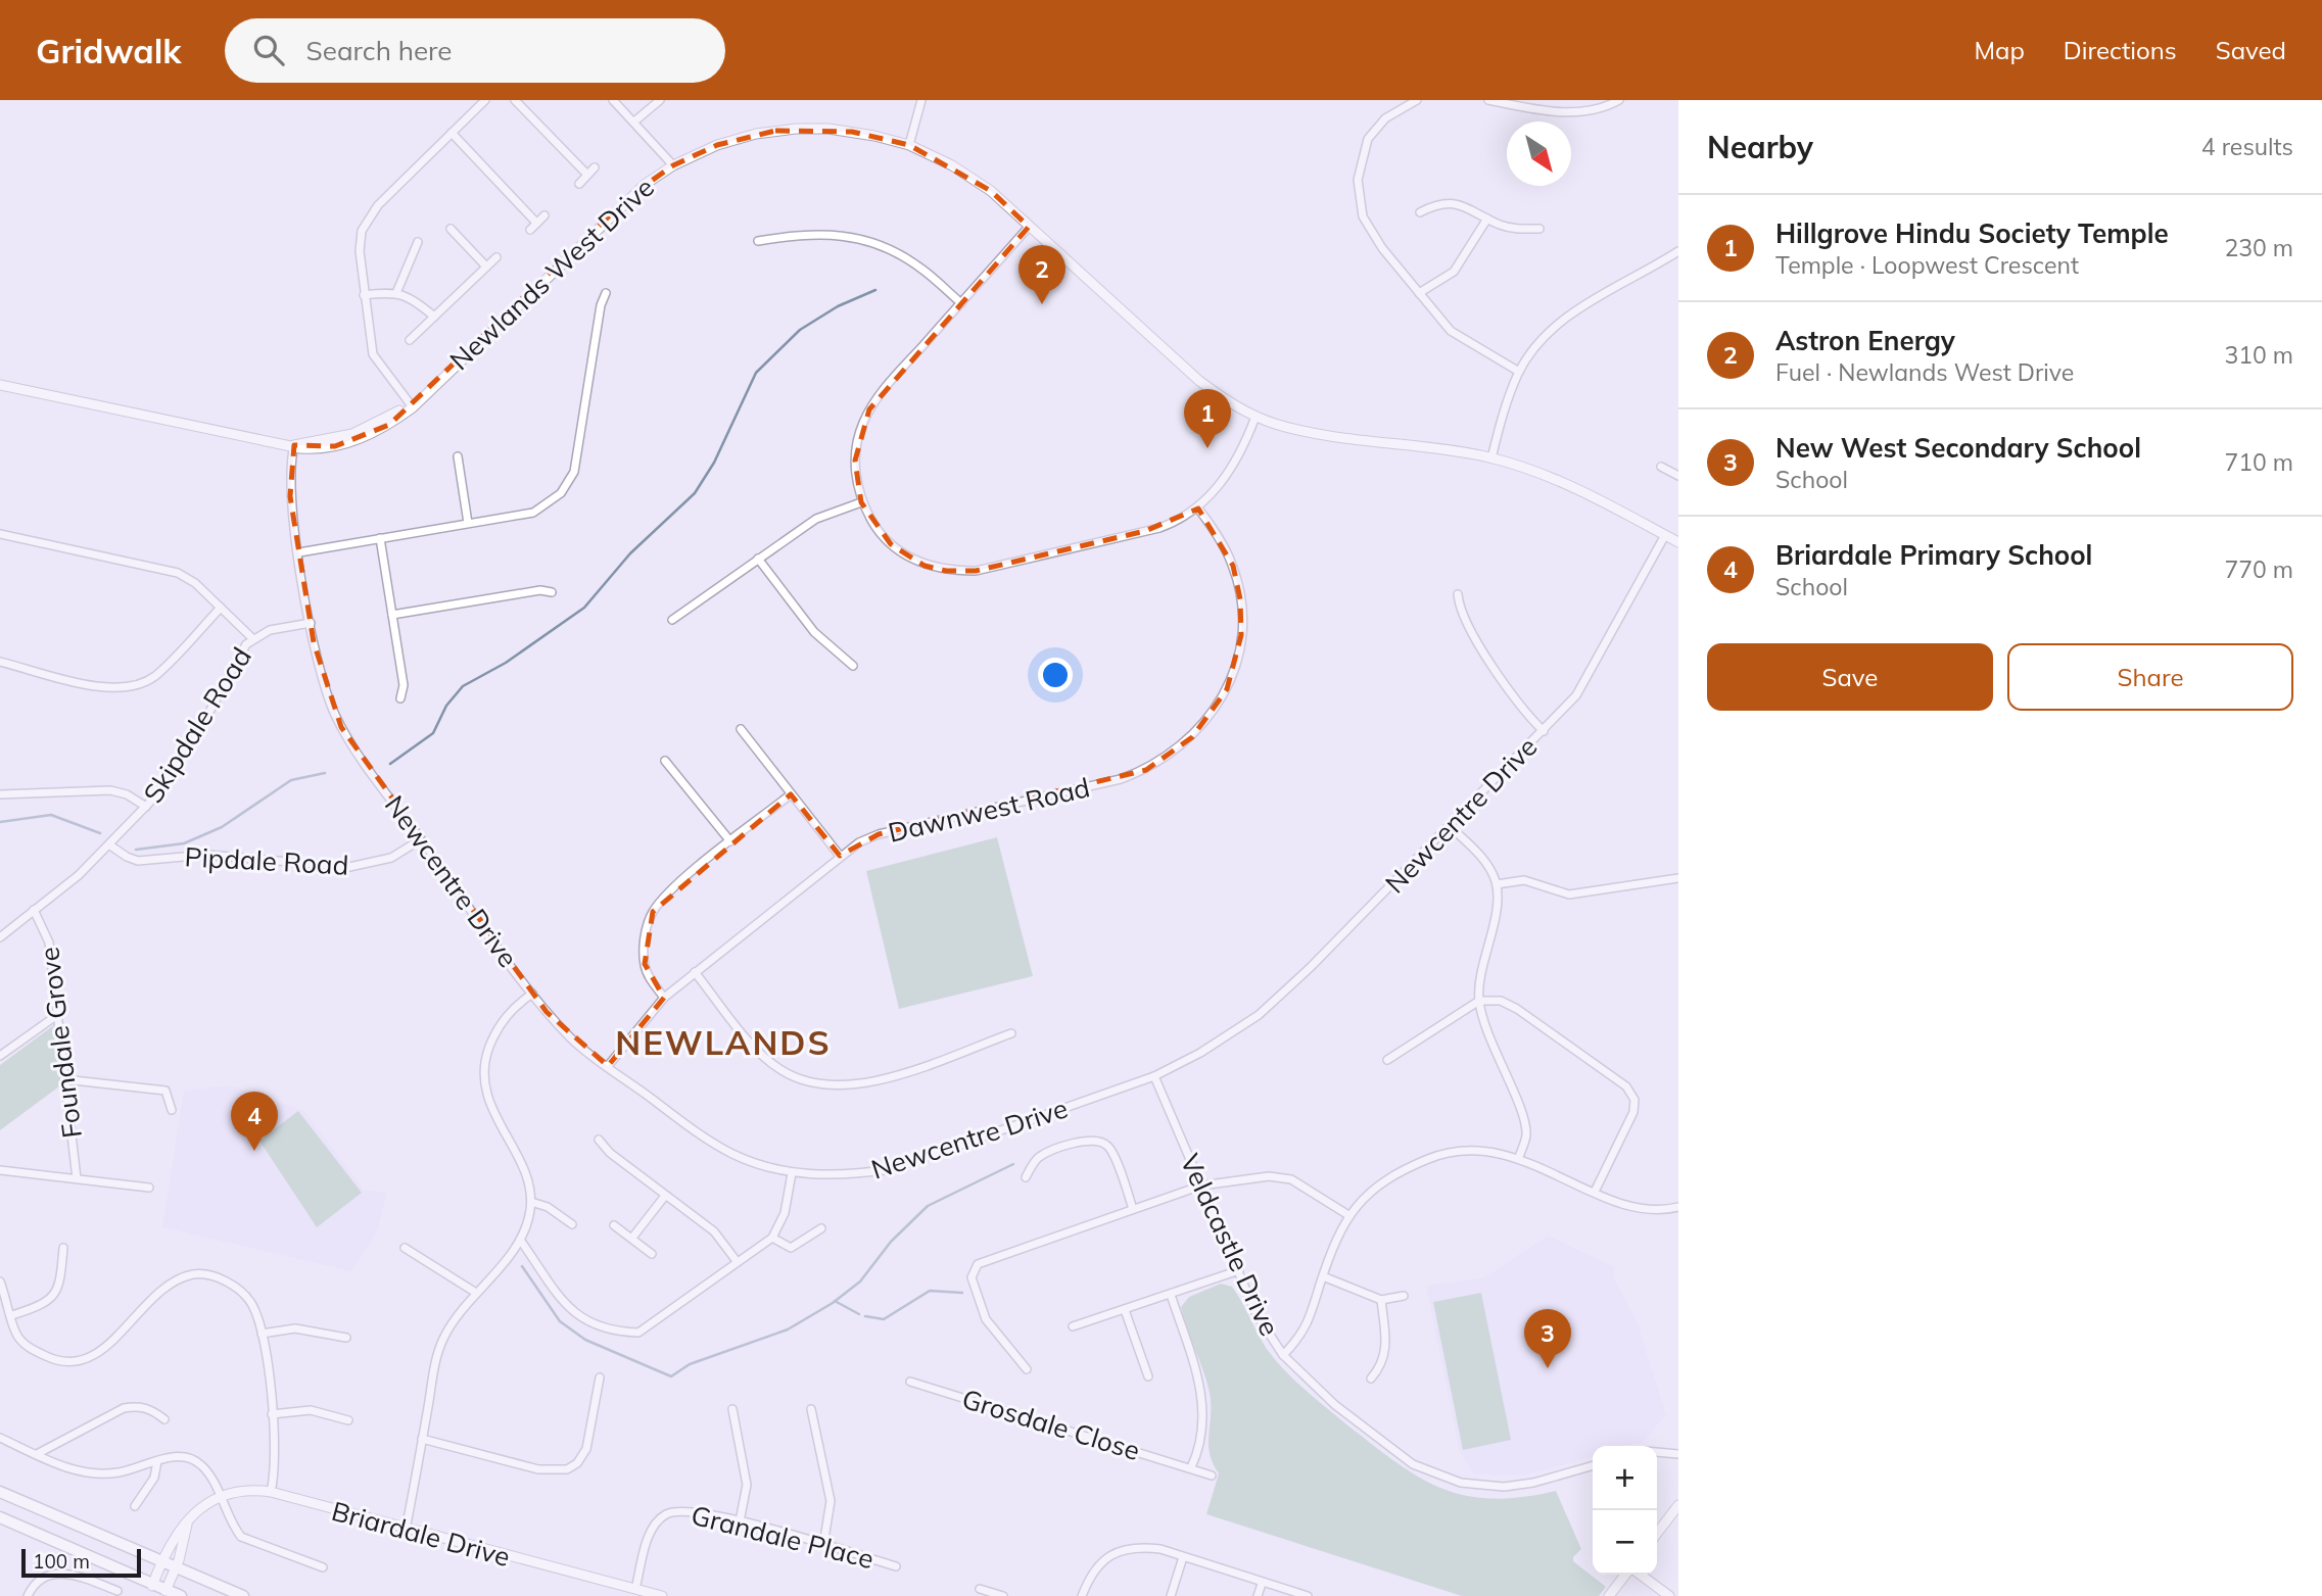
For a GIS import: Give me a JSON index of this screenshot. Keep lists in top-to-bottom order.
{
  "streets": {
    "street": [
      "Newlands West Drive",
      "Skipdale Road",
      "Dawnwest Road",
      "Newcentre Drive",
      "Pipdale Road",
      "Foundale Grove",
      "Veldcastle Drive",
      "Grosdale Close",
      "Briardale Drive",
      "Grandale Place"
    ]
  },
  "crossings": [
    ["Newlands West Drive", "Newcentre Drive"],
    ["Skipdale Road", "Newcentre Drive"],
    ["Skipdale Road", "Pipdale Road"],
    ["Skipdale Road", "Foundale Grove"],
    ["Dawnwest Road", "Newcentre Drive"],
    ["Newcentre Drive", "Pipdale Road"],
    ["Newcentre Drive", "Veldcastle Drive"],
    ["Briardale Drive", "Grandale Place"]
  ],
  "districts": ["NEWLANDS"],
  "scale_bar": "100 m",
  "north": "bottom right",
  "page": {
    "header": "Gridwalk",
    "search": "Search here",
    "nav": ["Map", "Directions", "Saved"],
    "heading": ["Nearby", "4 results"],
    "list": [
      {
        "mark": "1",
        "name": "Hillgrove Hindu Society Temple",
        "note": "Temple · Loopwest Crescent",
        "value": "230 m"
      },
      {
        "mark": "2",
        "name": "Astron Energy",
        "note": "Fuel · Newlands West Drive",
        "value": "310 m"
      },
      {
        "mark": "3",
        "name": "New West Secondary School",
        "note": "School",
        "value": "710 m"
      },
      {
        "mark": "4",
        "name": "Briardale Primary School",
        "note": "School",
        "value": "770 m"
      }
    ],
    "pins": [
      "2",
      "1",
      "4",
      "3"
    ],
    "buttons": ["Save", "Share"],
    "map_buttons": ["+", "−"],
    "scale": "100 m"
  }
}
